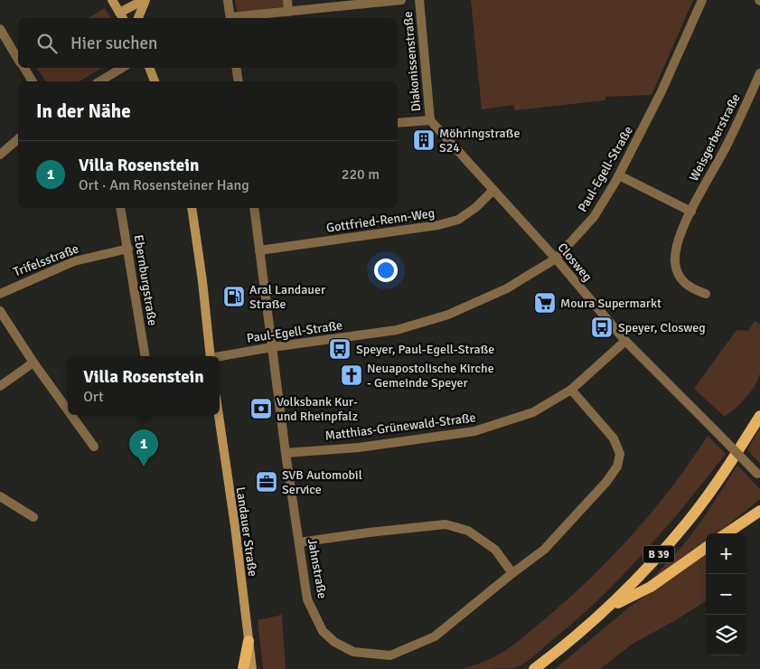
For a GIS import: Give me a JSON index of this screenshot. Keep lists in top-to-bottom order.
{
  "streets": {
    "main road": ["Landauer Straße", "B 39"],
    "street": [
      "Diakonissenstraße",
      "Weisgerberstraße",
      "Paul-Egell-Straße",
      "Gottfried-Renn-Weg",
      "Trifelsstraße",
      "Closweg",
      "Ebernburgstraße",
      "Matthias-Grünewald-Straße",
      "Jahnstraße"
    ]
  },
  "crossings": [
    ["Diakonissenstraße", "Closweg"],
    ["Paul-Egell-Straße", "Closweg"],
    ["Paul-Egell-Straße", "Jahnstraße"],
    ["Gottfried-Renn-Weg", "Closweg"],
    ["Gottfried-Renn-Weg", "Jahnstraße"],
    ["Trifelsstraße", "Ebernburgstraße"],
    ["Closweg", "Matthias-Grünewald-Straße"],
    ["Matthias-Grünewald-Straße", "Jahnstraße"]
  ],
  "places": {
    "building": ["Möhringstraße S24"],
    "fuel station": ["Aral Landauer Straße"],
    "supermarket": ["Moura Supermarkt"],
    "bus stop": ["Speyer, Closweg", "Speyer, Paul-Egell-Straße"],
    "church": ["Neuapostolische Kirche - Gemeinde Speyer"],
    "bank": ["Volksbank Kur- und Rheinpfalz"],
    "office": ["SVB Automobil Service"]
  },
  "page": {
    "search": "Hier suchen",
    "heading": "In der Nähe",
    "list": [
      {
        "mark": "1",
        "name": "Villa Rosenstein",
        "note": "Ort · Am Rosensteiner Hang",
        "value": "220 m"
      }
    ],
    "popup": ["Villa Rosenstein", "Ort"],
    "pins": "1",
    "map_buttons": ["+", "−"]
  }
}
